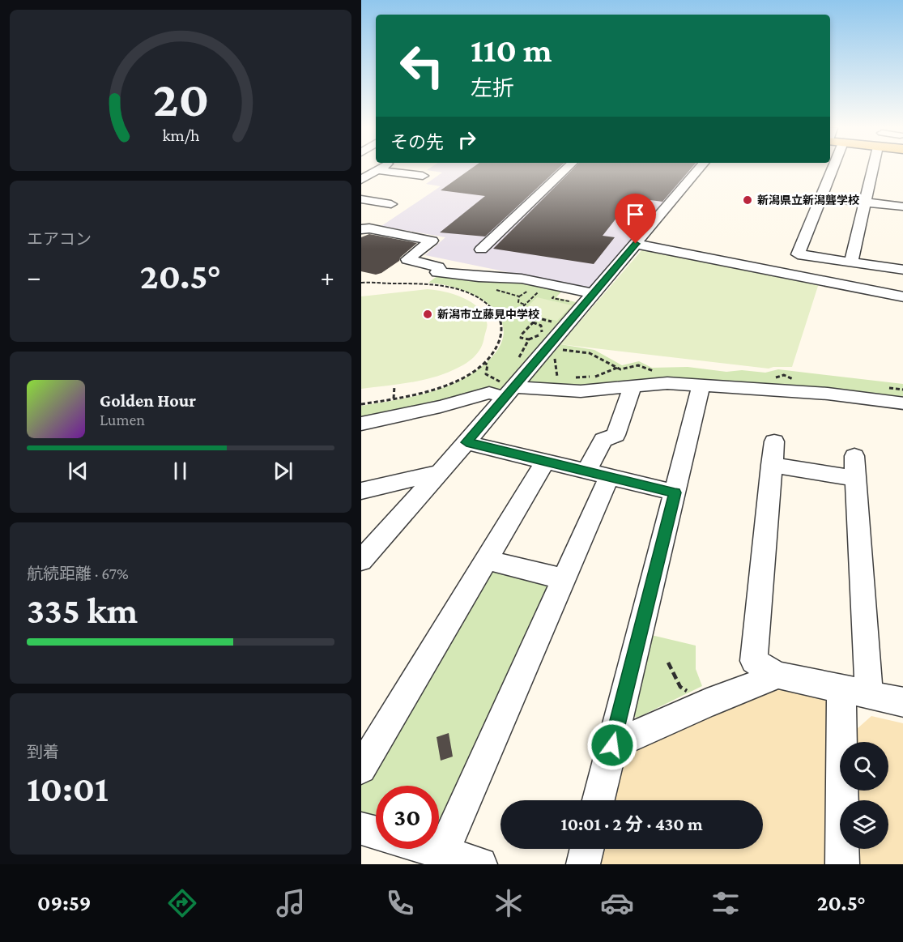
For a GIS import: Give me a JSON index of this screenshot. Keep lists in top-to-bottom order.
{
  "places": ["新潟県立新潟聾学校", "新潟市立藤見中学校"],
  "page": {
    "turn": ["110 m", "左折"],
    "then": "その先",
    "tile": [
      "エアコン",
      ["航続距離 · 67%", "335 km"],
      ["到着", "10:01"]
    ],
    "heat": ["−", "20.5°", "+"],
    "song": ["Golden Hour", "Lumen"],
    "limit": "30",
    "trip": "10:01 · 2 分 · 430 m",
    "tabs": ["09:59", "20.5°"],
    "gauge": ["20", "km/h"]
  }
}
